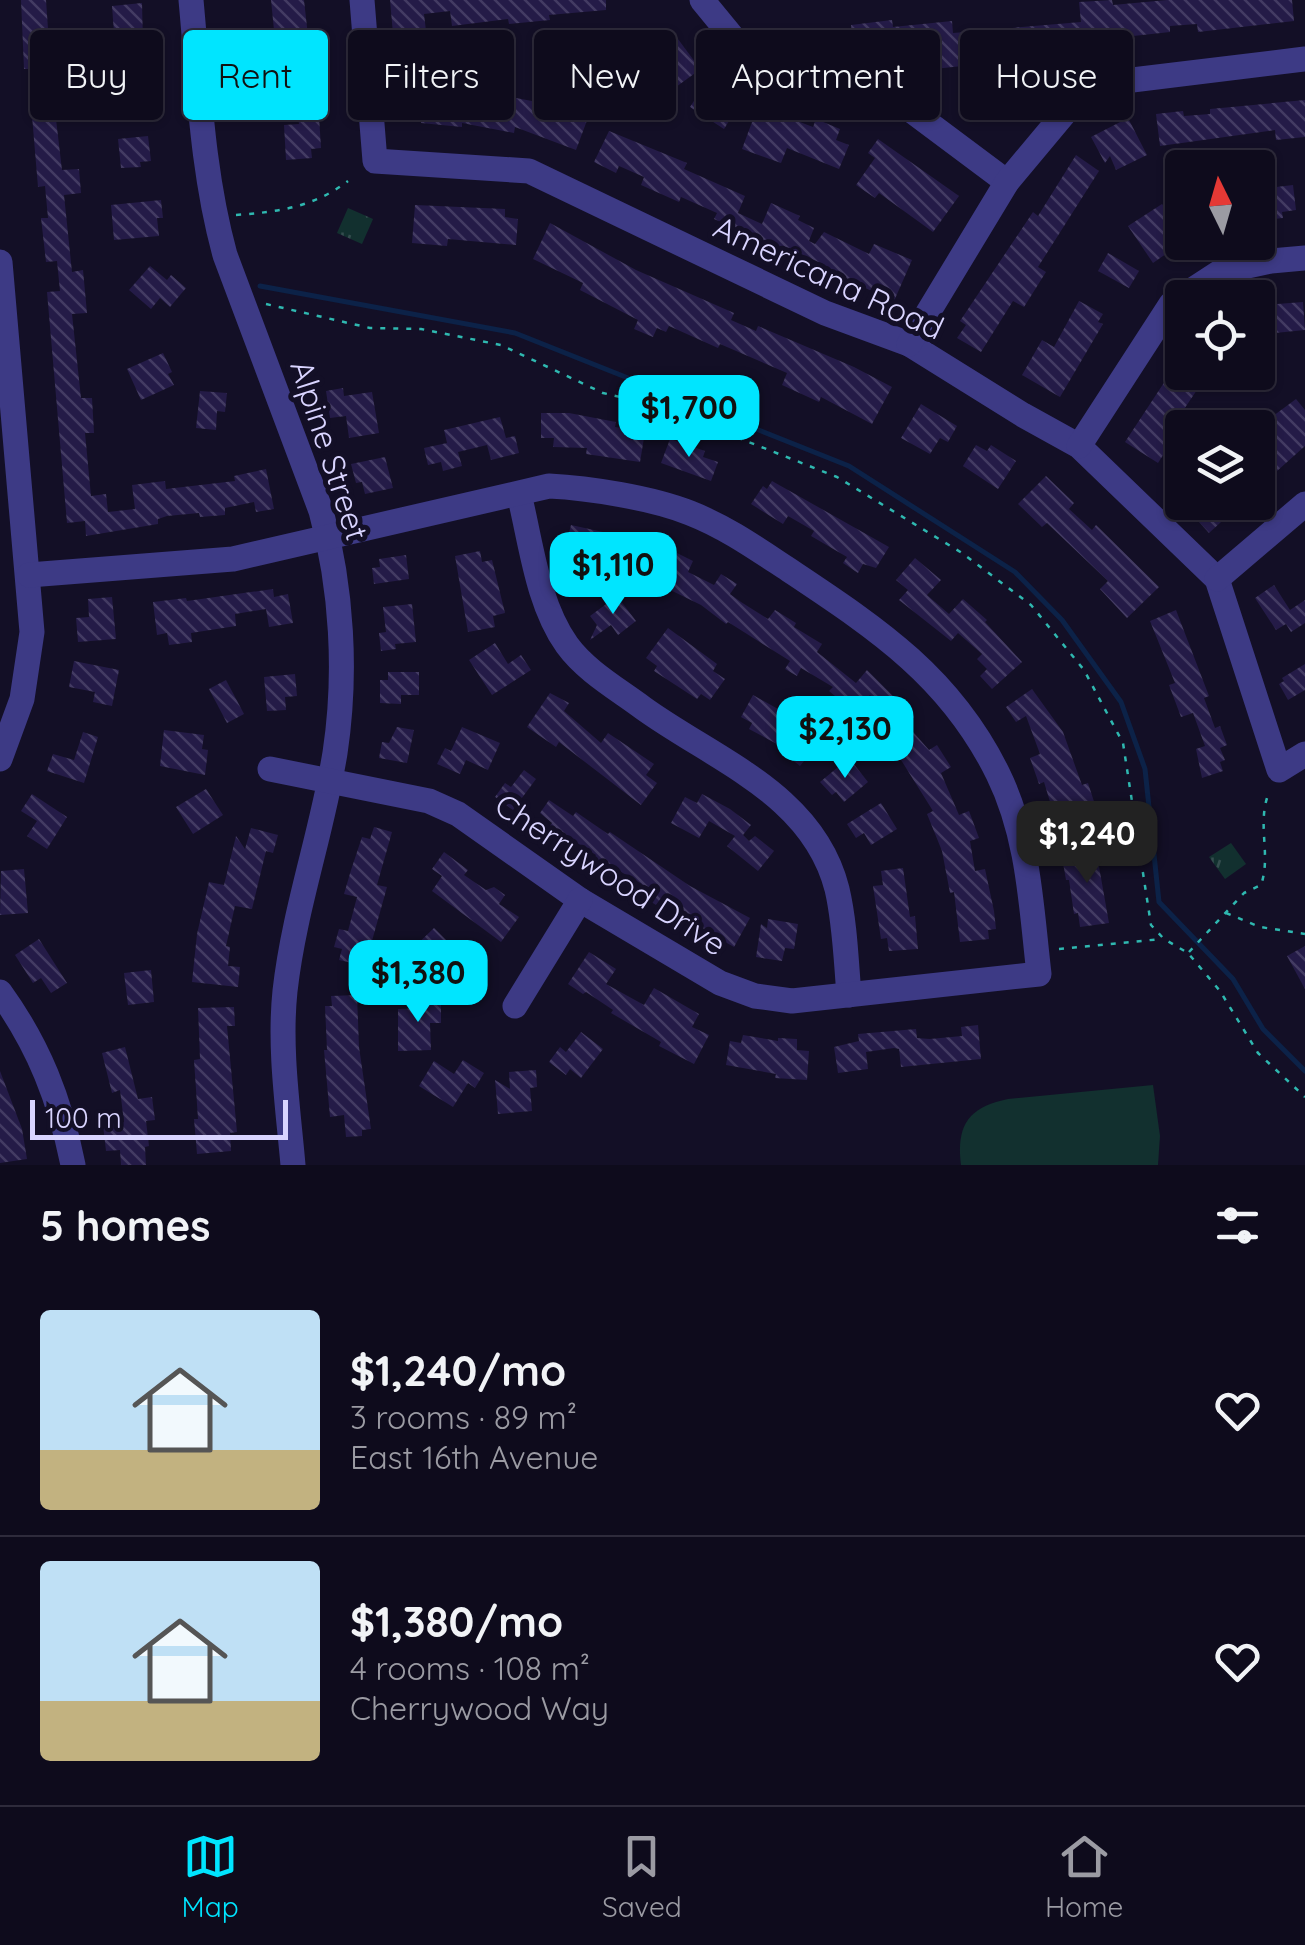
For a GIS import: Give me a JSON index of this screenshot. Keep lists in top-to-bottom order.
{
  "streets": {
    "street": ["Americana Road", "Alpine Street", "Cherrywood Drive"]
  },
  "crossings": [
    ["Alpine Street", "Cherrywood Drive"]
  ],
  "scale_bar": "100 m",
  "north": "top",
  "page": {
    "chip": [
      "Buy",
      "Rent",
      "Filters",
      "New",
      "Apartment",
      "House"
    ],
    "price": [
      "$1,700",
      "$1,110",
      "$2,130",
      "$1,240",
      "$1,380"
    ],
    "scale": "100 m",
    "heading": "5 homes",
    "list": [
      {
        "name": "$1,240/mo",
        "note": "3 rooms · 89 m² · East 16th Avenue"
      },
      {
        "name": "$1,380/mo",
        "note": "4 rooms · 108 m² · Cherrywood Way"
      }
    ],
    "tabs": ["Map", "Saved", "Home"]
  }
}
